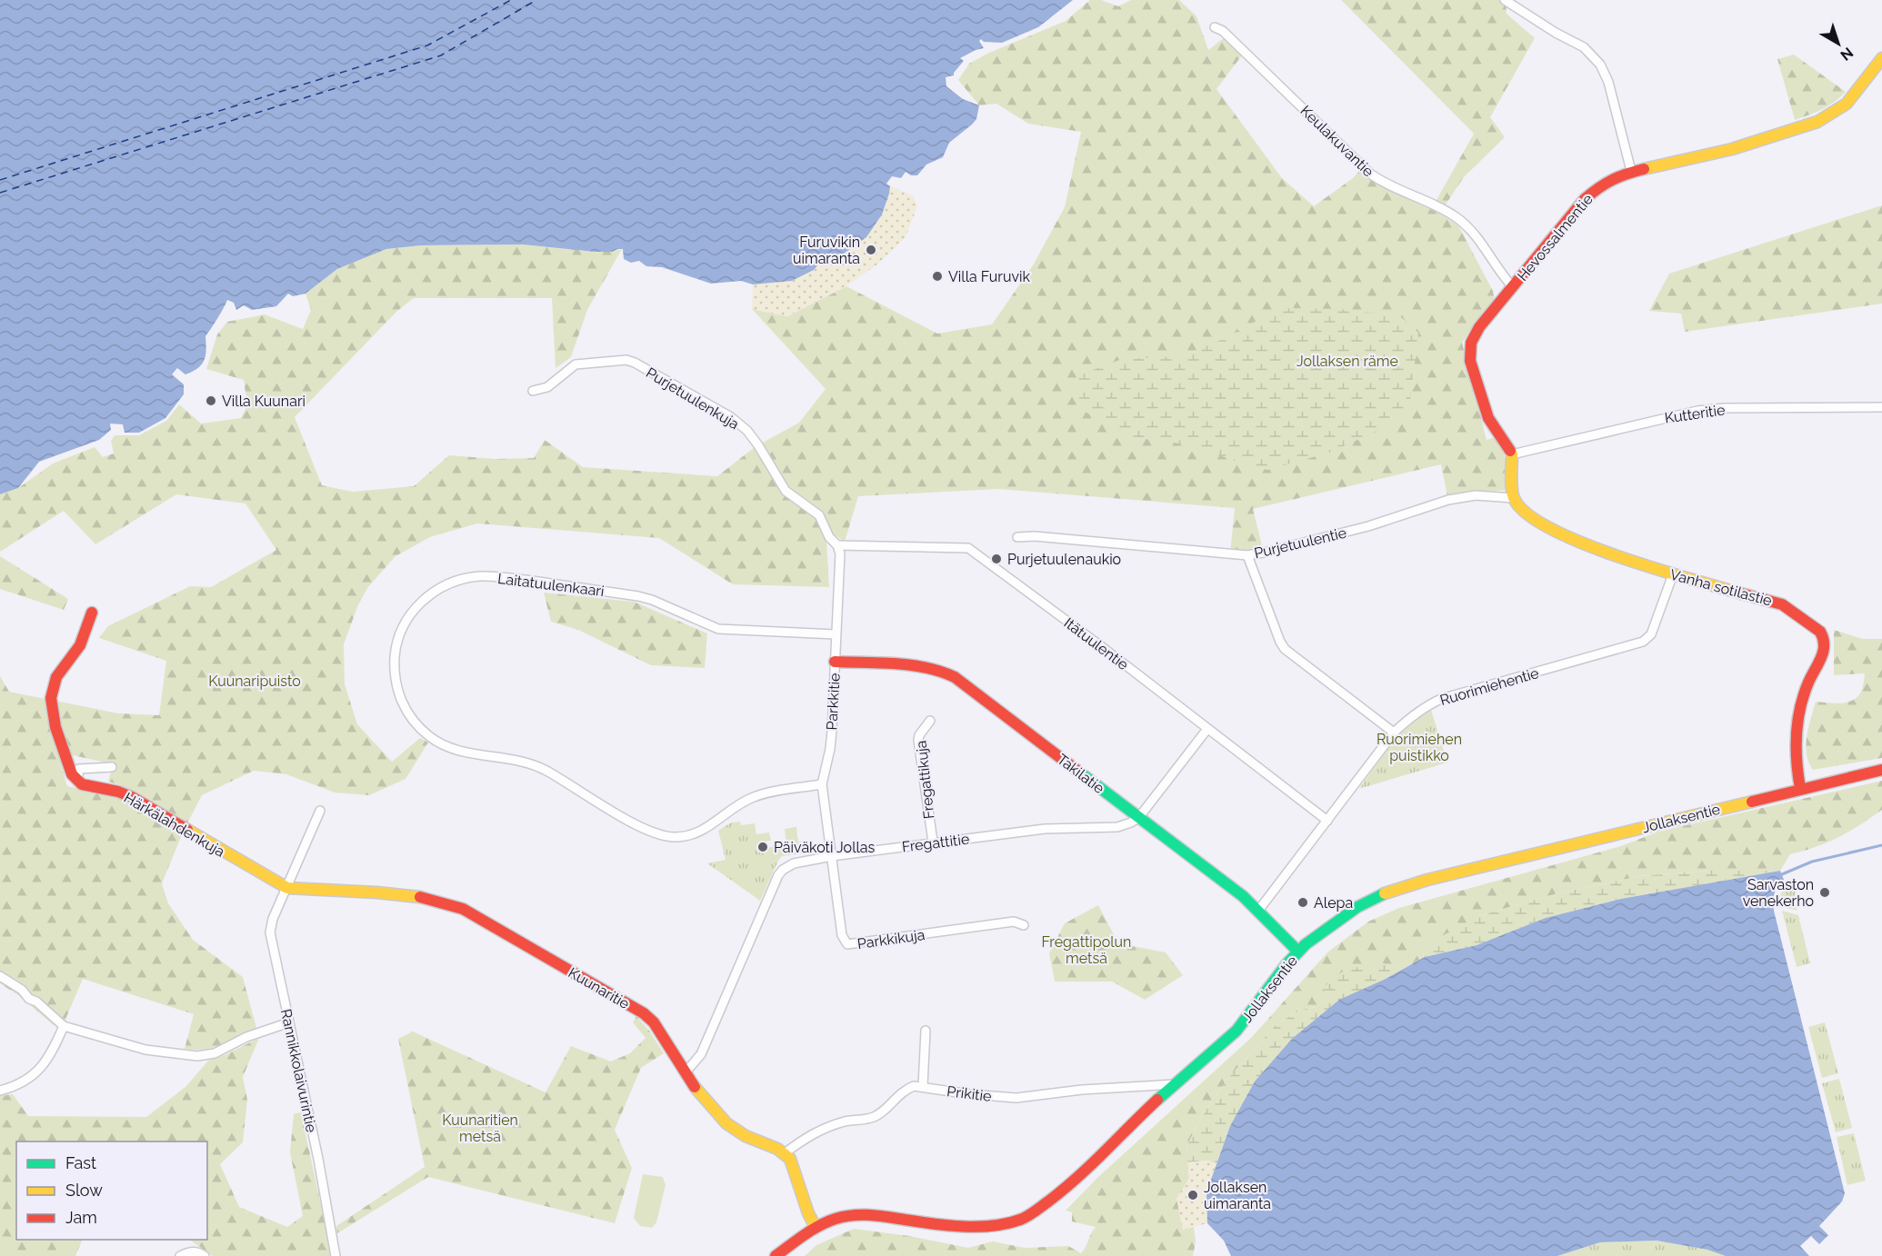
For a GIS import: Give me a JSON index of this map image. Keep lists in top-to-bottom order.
{
  "streets": {
    "street": [
      "Keulakuvantie",
      "Hevossalmentie",
      "Purjetuulenkuja",
      "Kutteritie",
      "Purjetuulentie",
      "Laitatuulenkaari",
      "Vanha sotilastie",
      "Itätuulentie",
      "Ruorimiehentie",
      "Parkkitie",
      "Takilatie",
      "Fregattikuja",
      "Jollaksentie",
      "Härkälahdenkuja",
      "Fregattitie",
      "Parkkikuja",
      "Kuunaritie",
      "Rannikkolaivurintie",
      "Prikitie"
    ]
  },
  "crossings": [
    ["Keulakuvantie", "Hevossalmentie"],
    ["Hevossalmentie", "Kutteritie"],
    ["Purjetuulenkuja", "Itätuulentie"],
    ["Purjetuulenkuja", "Parkkitie"],
    ["Purjetuulentie", "Vanha sotilastie"],
    ["Laitatuulenkaari", "Parkkitie"],
    ["Vanha sotilastie", "Ruorimiehentie"],
    ["Vanha sotilastie", "Jollaksentie"],
    ["Itätuulentie", "Ruorimiehentie"],
    ["Itätuulentie", "Parkkitie"],
    ["Ruorimiehentie", "Takilatie"],
    ["Parkkitie", "Takilatie"],
    ["Parkkitie", "Fregattitie"],
    ["Parkkitie", "Parkkikuja"],
    ["Takilatie", "Jollaksentie"],
    ["Takilatie", "Fregattitie"],
    ["Fregattikuja", "Fregattitie"],
    ["Jollaksentie", "Prikitie"],
    ["Härkälahdenkuja", "Kuunaritie"],
    ["Härkälahdenkuja", "Rannikkolaivurintie"],
    ["Fregattitie", "Parkkikuja"],
    ["Fregattitie", "Kuunaritie"],
    ["Kuunaritie", "Rannikkolaivurintie"],
    ["Kuunaritie", "Prikitie"]
  ],
  "parks": [
    "Jollaksen räme",
    "Kuunaripuisto",
    "Ruorimiehen puistikko",
    "Fregattipolun metsä",
    "Kuunaritien metsä"
  ],
  "places": [
    "Furuvikin uimaranta",
    "Villa Furuvik",
    "Villa Kuunari",
    "Purjetuulenaukio",
    "Päiväkoti Jollas",
    "Sarvaston venekerho",
    "Alepa",
    "Jollaksen uimaranta"
  ],
  "legend": ["Fast", "Slow", "Jam"],
  "north": "bottom right"
}
